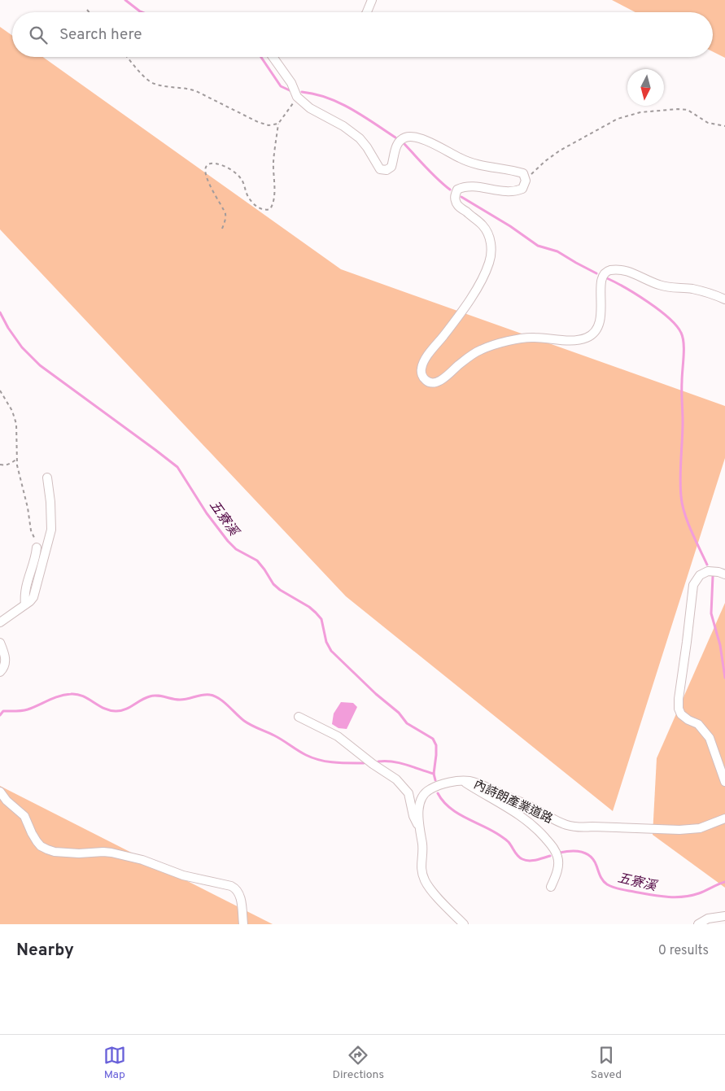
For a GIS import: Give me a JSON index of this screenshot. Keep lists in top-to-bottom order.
{
  "streets": {
    "lane": ["內詩朗產業道路"]
  },
  "water": ["五寮溪"],
  "north": "bottom",
  "page": {
    "search": "Search here",
    "heading": ["Nearby", "0 results"],
    "nav": ["Map", "Directions", "Saved"]
  }
}
